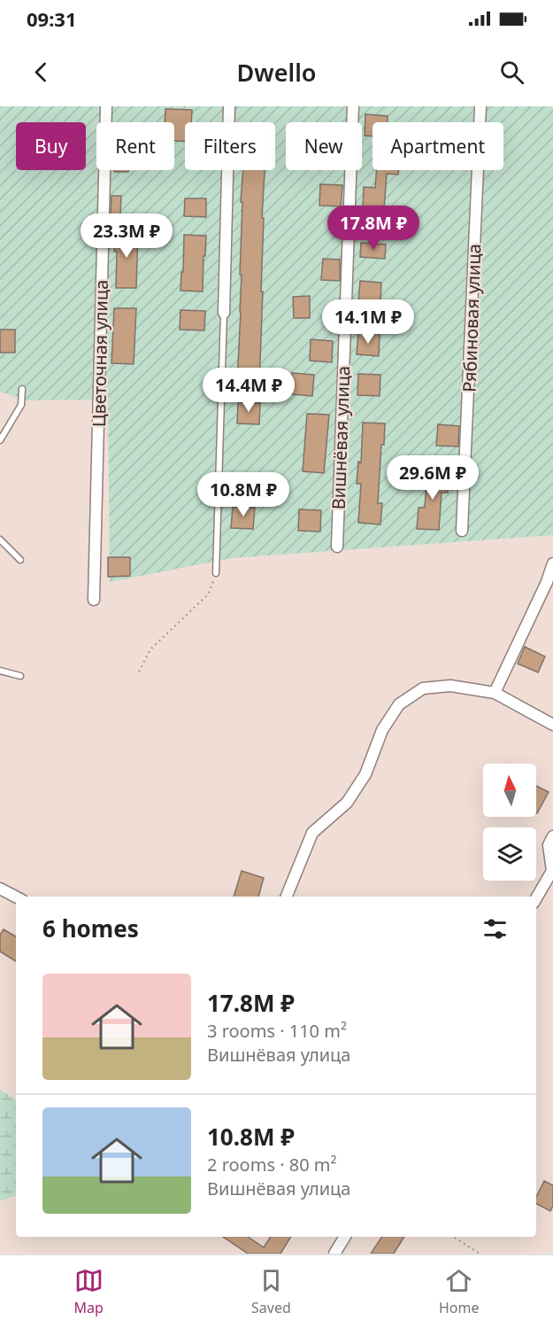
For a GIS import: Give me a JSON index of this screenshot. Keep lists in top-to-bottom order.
{
  "streets": {
    "street": ["Рябиновая улица", "Цветочная улица", "Вишнёвая улица"]
  },
  "north": "top",
  "page": {
    "status": "09:31",
    "header": "Dwello",
    "chip": [
      "Buy",
      "Rent",
      "Filters",
      "New",
      "Apartment"
    ],
    "price": [
      "17.8M ₽",
      "23.3M ₽",
      "14.1M ₽",
      "14.4M ₽",
      "29.6M ₽",
      "10.8M ₽"
    ],
    "heading": "6 homes",
    "list": [
      {
        "name": "17.8M ₽",
        "note": "3 rooms · 110 m² · Вишнёвая улица"
      },
      {
        "name": "10.8M ₽",
        "note": "2 rooms · 80 m² · Вишнёвая улица"
      }
    ],
    "tabs": ["Map", "Saved", "Home"]
  }
}
